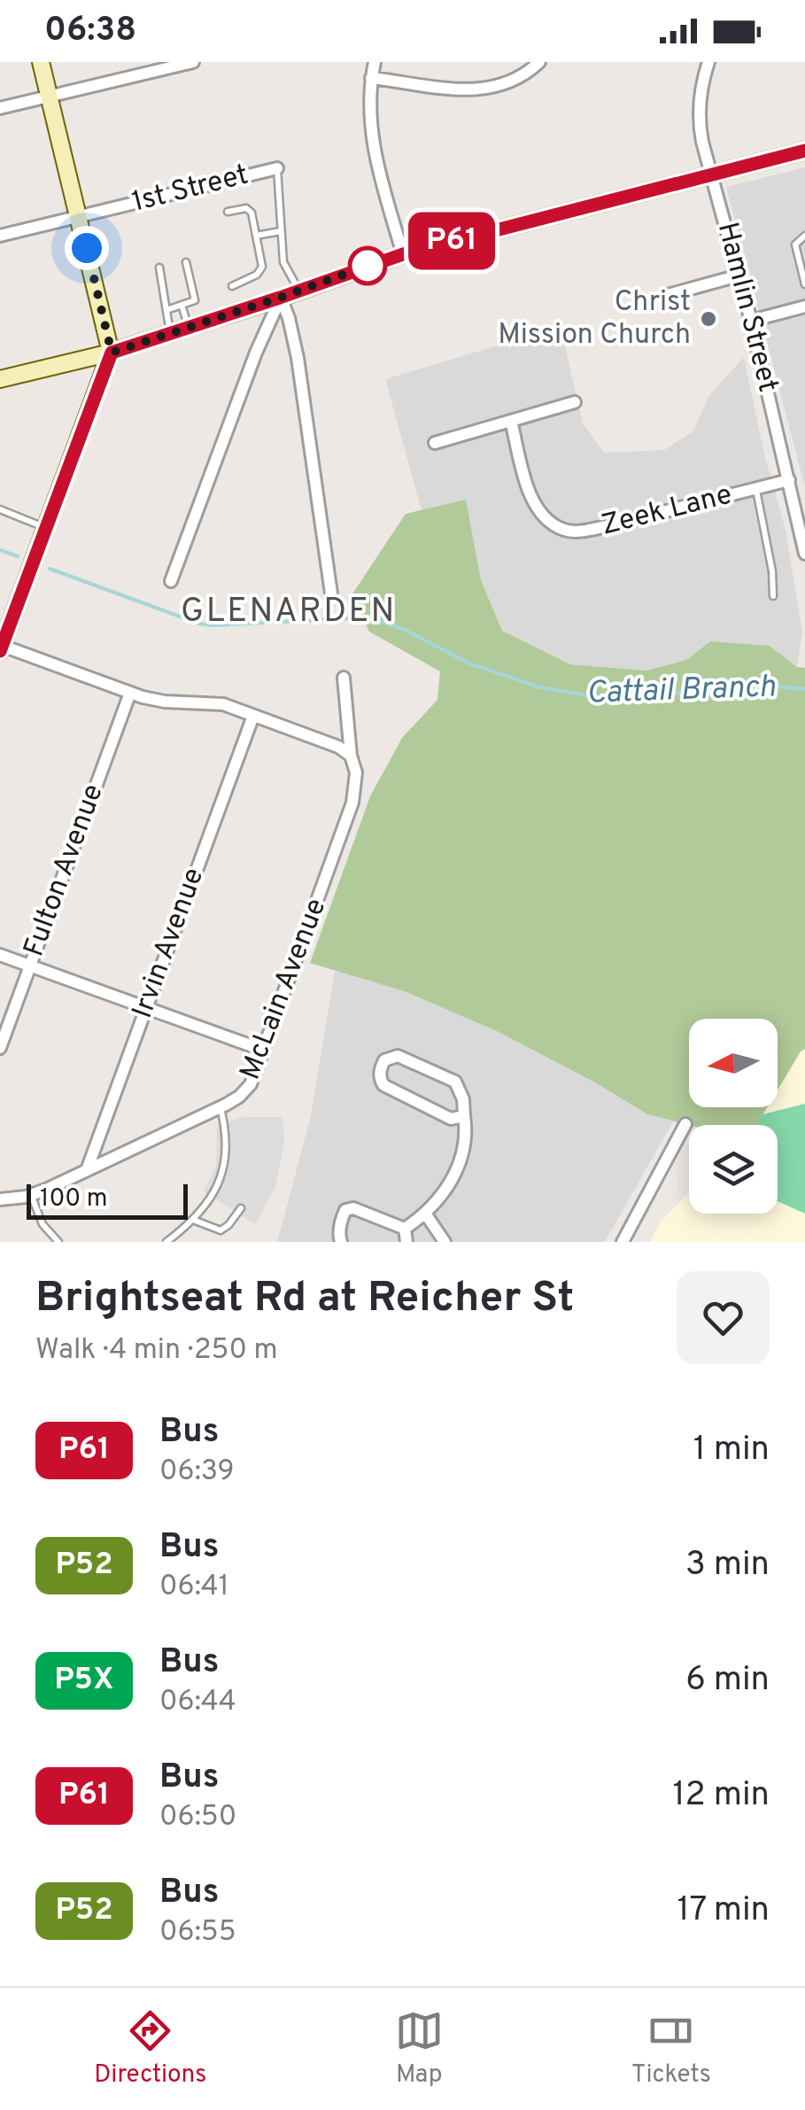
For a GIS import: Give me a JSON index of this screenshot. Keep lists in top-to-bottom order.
{
  "streets": {
    "street": [
      "1st Street",
      "Hamlin Street",
      "Zeek Lane",
      "Fulton Avenue",
      "Irvin Avenue",
      "McLain Avenue"
    ]
  },
  "crossings": [
    ["Hamlin Street", "Zeek Lane"],
    ["Irvin Avenue", "McLain Avenue"]
  ],
  "districts": ["GLENARDEN"],
  "water": ["Cattail Branch"],
  "places": ["Christ Mission Church"],
  "lines": ["bus line P61"],
  "scale_bar": "100 m",
  "north": "left",
  "page": {
    "status": "06:38",
    "on_map": "P61",
    "scale": "100 m",
    "heading": ["Brightseat Rd at Reicher St", "Walk · 4 min · 250 m"],
    "list": [
      {
        "mark": "P61",
        "name": "Bus",
        "note": "06:39",
        "value": "1 min"
      },
      {
        "mark": "P52",
        "name": "Bus",
        "note": "06:41",
        "value": "3 min"
      },
      {
        "mark": "P5X",
        "name": "Bus",
        "note": "06:44",
        "value": "6 min"
      },
      {
        "mark": "P61",
        "name": "Bus",
        "note": "06:50",
        "value": "12 min"
      },
      {
        "mark": "P52",
        "name": "Bus",
        "note": "06:55",
        "value": "17 min"
      }
    ],
    "tabs": ["Directions", "Map", "Tickets"]
  }
}
